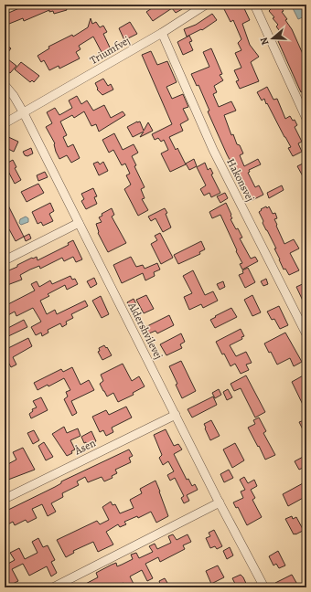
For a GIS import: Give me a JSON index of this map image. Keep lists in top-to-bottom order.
{
  "streets": {
    "street": [
      "Triumfvej",
      "Hakonsvej",
      "Aldershvilevej",
      "Åsen"
    ]
  },
  "crossings": [
    ["Triumfvej", "Hakonsvej"],
    ["Triumfvej", "Aldershvilevej"],
    ["Aldershvilevej", "Åsen"]
  ],
  "north": "left"
}
